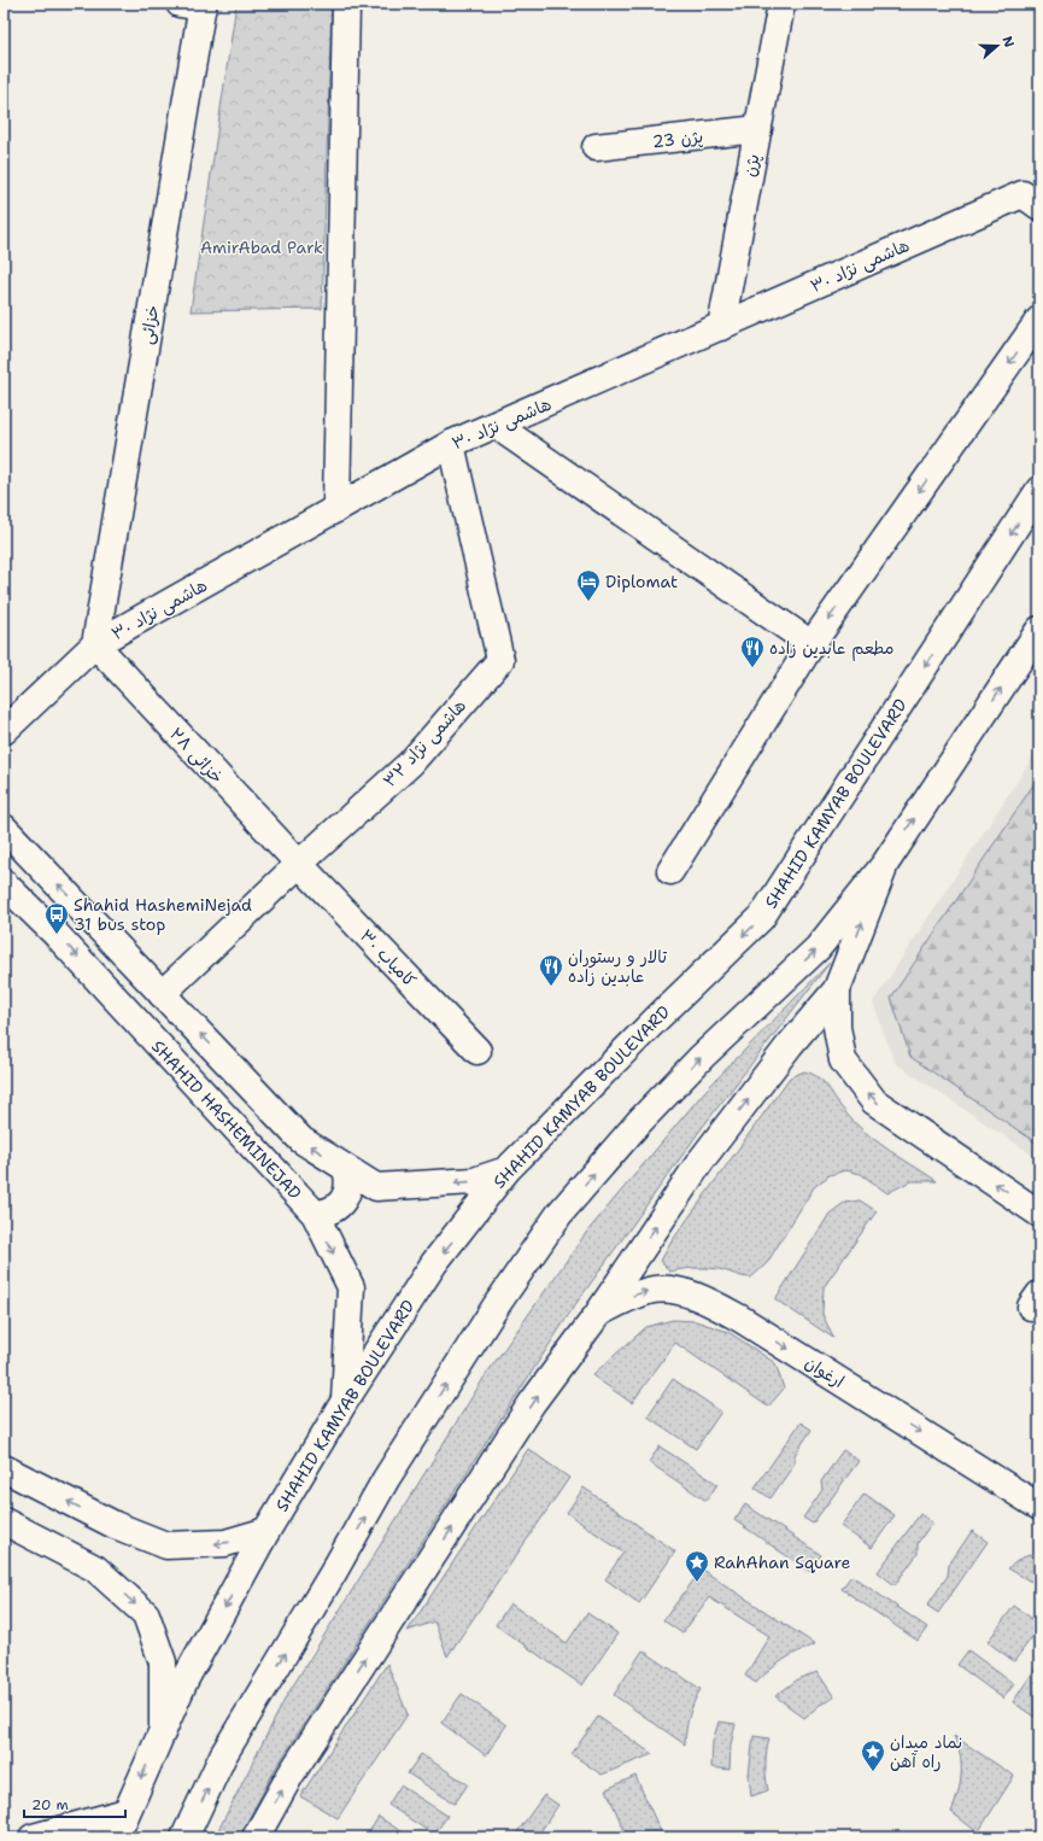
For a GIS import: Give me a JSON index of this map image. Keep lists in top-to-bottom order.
{
  "streets": {
    "street": [
      "پژن 23",
      "پژن",
      "هاشمی نژاد ۳۰",
      "خزائی",
      "هاشمی نژاد ۳۲",
      "خزائی ۲۸",
      "SHAHID KAMYAB BOULEVARD",
      "کامیاب ۳۰",
      "SHAHID HASHEMINEJAD",
      "ارغوان"
    ]
  },
  "crossings": [
    ["پژن 23", "پژن"],
    ["پژن", "هاشمی نژاد ۳۰"],
    ["هاشمی نژاد ۳۰", "خزائی"],
    ["هاشمی نژاد ۳۰", "هاشمی نژاد ۳۲"],
    ["هاشمی نژاد ۳۰", "خزائی ۲۸"],
    ["خزائی", "خزائی ۲۸"],
    ["هاشمی نژاد ۳۲", "خزائی ۲۸"],
    ["هاشمی نژاد ۳۲", "کامیاب ۳۰"],
    ["خزائی ۲۸", "کامیاب ۳۰"],
    ["SHAHID KAMYAB BOULEVARD", "SHAHID HASHEMINEJAD"]
  ],
  "one_way": ["ارغوان"],
  "parks": ["AmirAbad Park"],
  "places": {
    "hotel": ["Diplomat"],
    "restaurant": ["مطعم عابدين زاده", "تالار و رستوران عابدین زاده"],
    "bus stop": ["Shahid HashemiNejad 31 bus stop"],
    "place": ["RahAhan Square", "نماد میدان راه آهن"]
  },
  "scale_bar": "20 m",
  "north": "right"
}
